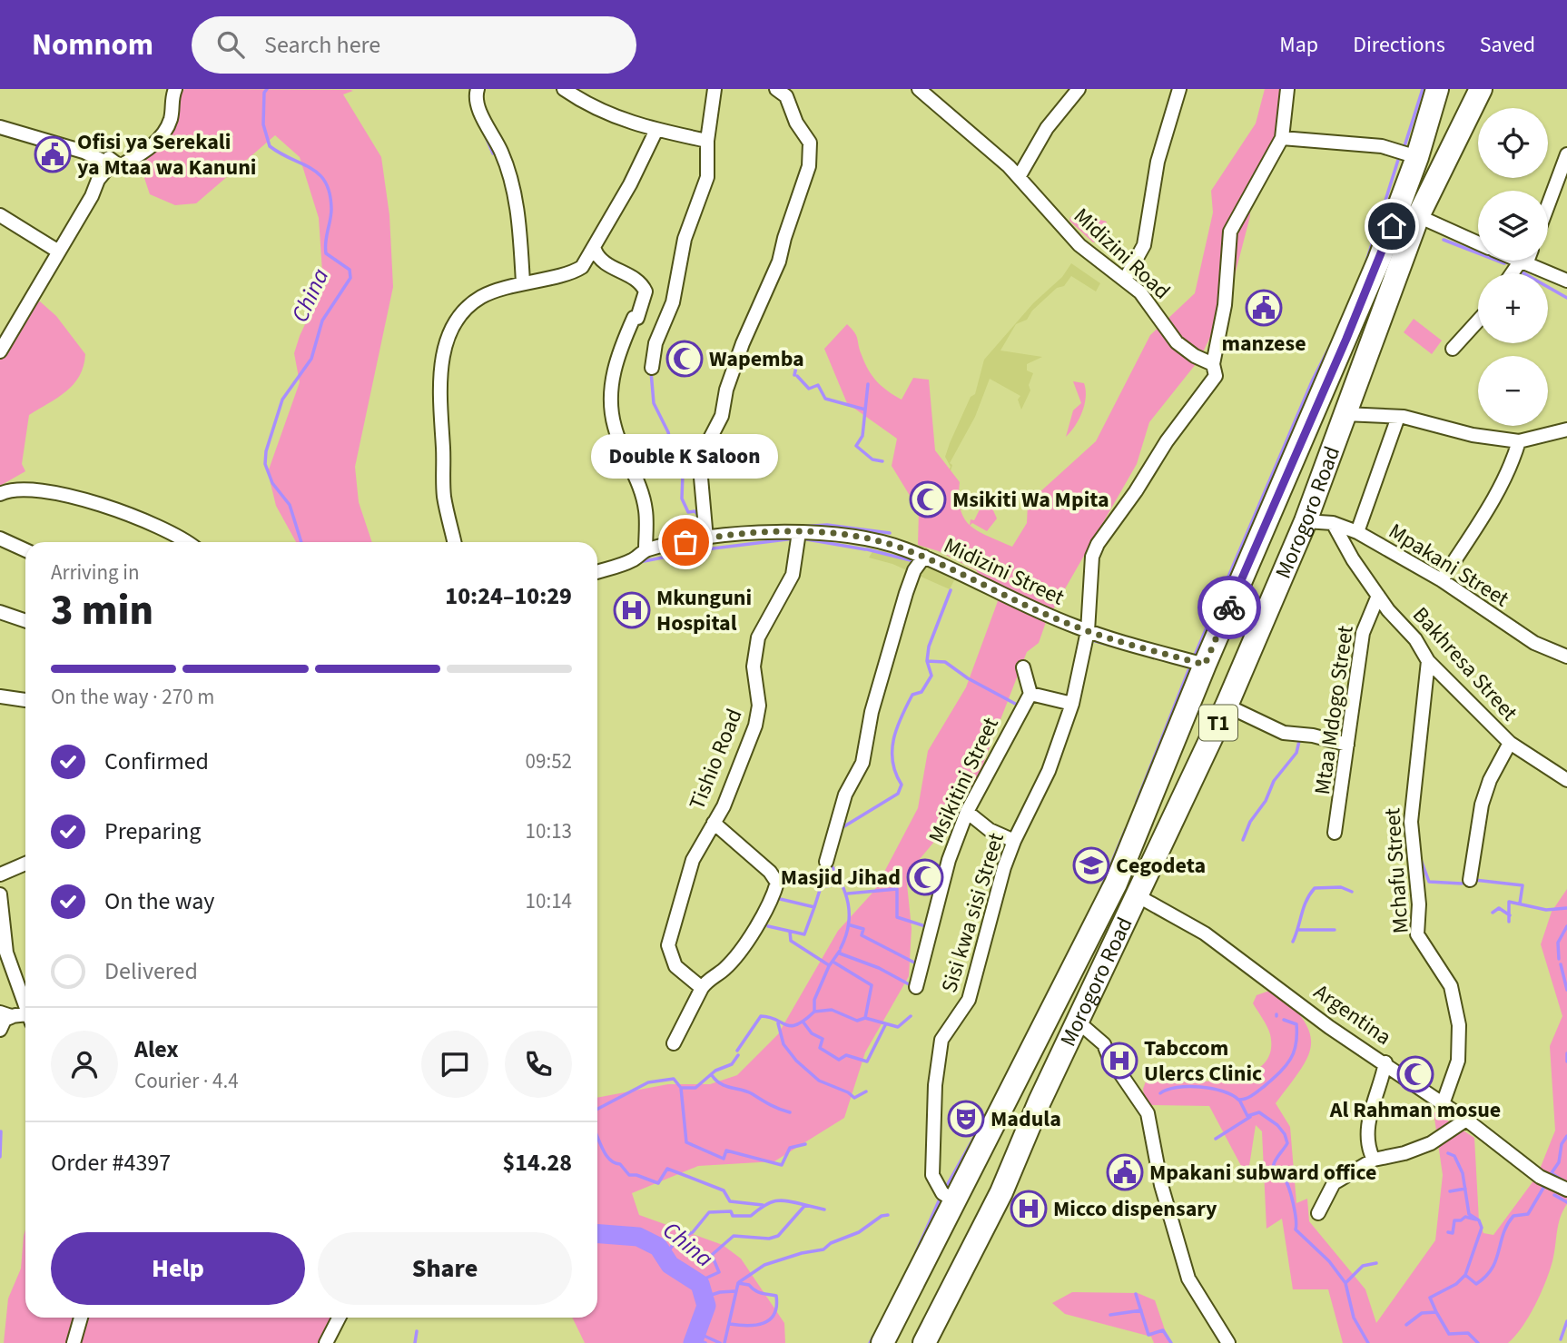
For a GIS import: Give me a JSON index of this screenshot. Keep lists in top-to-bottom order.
{
  "streets": {
    "highway": ["Morogoro Road", "T1"],
    "street": [
      "Midizini Road",
      "Mpakani Street",
      "Midizini Street",
      "Bakhresa Street",
      "Mtaa Mdogo Street",
      "Tishio Road",
      "Msikitini Street",
      "Mchafu Street",
      "Sisi kwa sisi Street",
      "Argentina"
    ]
  },
  "crossings": [
    ["Morogoro Road", "Mpakani Street"],
    ["Morogoro Road", "Midizini Street"],
    ["Morogoro Road", "Sisi kwa sisi Street"],
    ["Morogoro Road", "Argentina"],
    ["Mpakani Street", "Bakhresa Street"],
    ["Midizini Street", "Tishio Road"],
    ["Midizini Street", "Sisi kwa sisi Street"],
    ["Bakhresa Street", "Mtaa Mdogo Street"],
    ["Bakhresa Street", "Mchafu Street"],
    ["Mchafu Street", "Argentina"]
  ],
  "water": ["China"],
  "places": {
    "public building": ["Ofisi ya Serekali ya Mtaa wa Kanuni", "manzese", "Mpakani subward office"],
    "mosque": [
      "Wapemba",
      "Msikiti Wa Mpita",
      "Masjid Jihad",
      "Al Rahman mosue"
    ],
    "other": ["Double K Saloon"],
    "hospital": ["Mkunguni Hospital", "Tabccom Ulercs Clinic", "Micco dispensary"],
    "school or university": ["Cegodeta"],
    "theatre": ["Madula"]
  },
  "page": {
    "header": "Nomnom",
    "search": "Search here",
    "nav": ["Map", "Directions", "Saved"],
    "map_buttons": ["+", "−"],
    "bubble": "Double K Saloon",
    "heading": ["3 min", "Arriving in", "10:24–10:29"],
    "panel": [
      "Alex",
      "Courier · 4.4",
      "Order #4397",
      "$14.28"
    ],
    "bar": "On the way · 270 m",
    "list": [
      ["Confirmed", "09:52"],
      ["Preparing", "10:13"],
      ["On the way", "10:14"],
      "Delivered"
    ],
    "buttons": ["Help", "Share"]
  }
}
